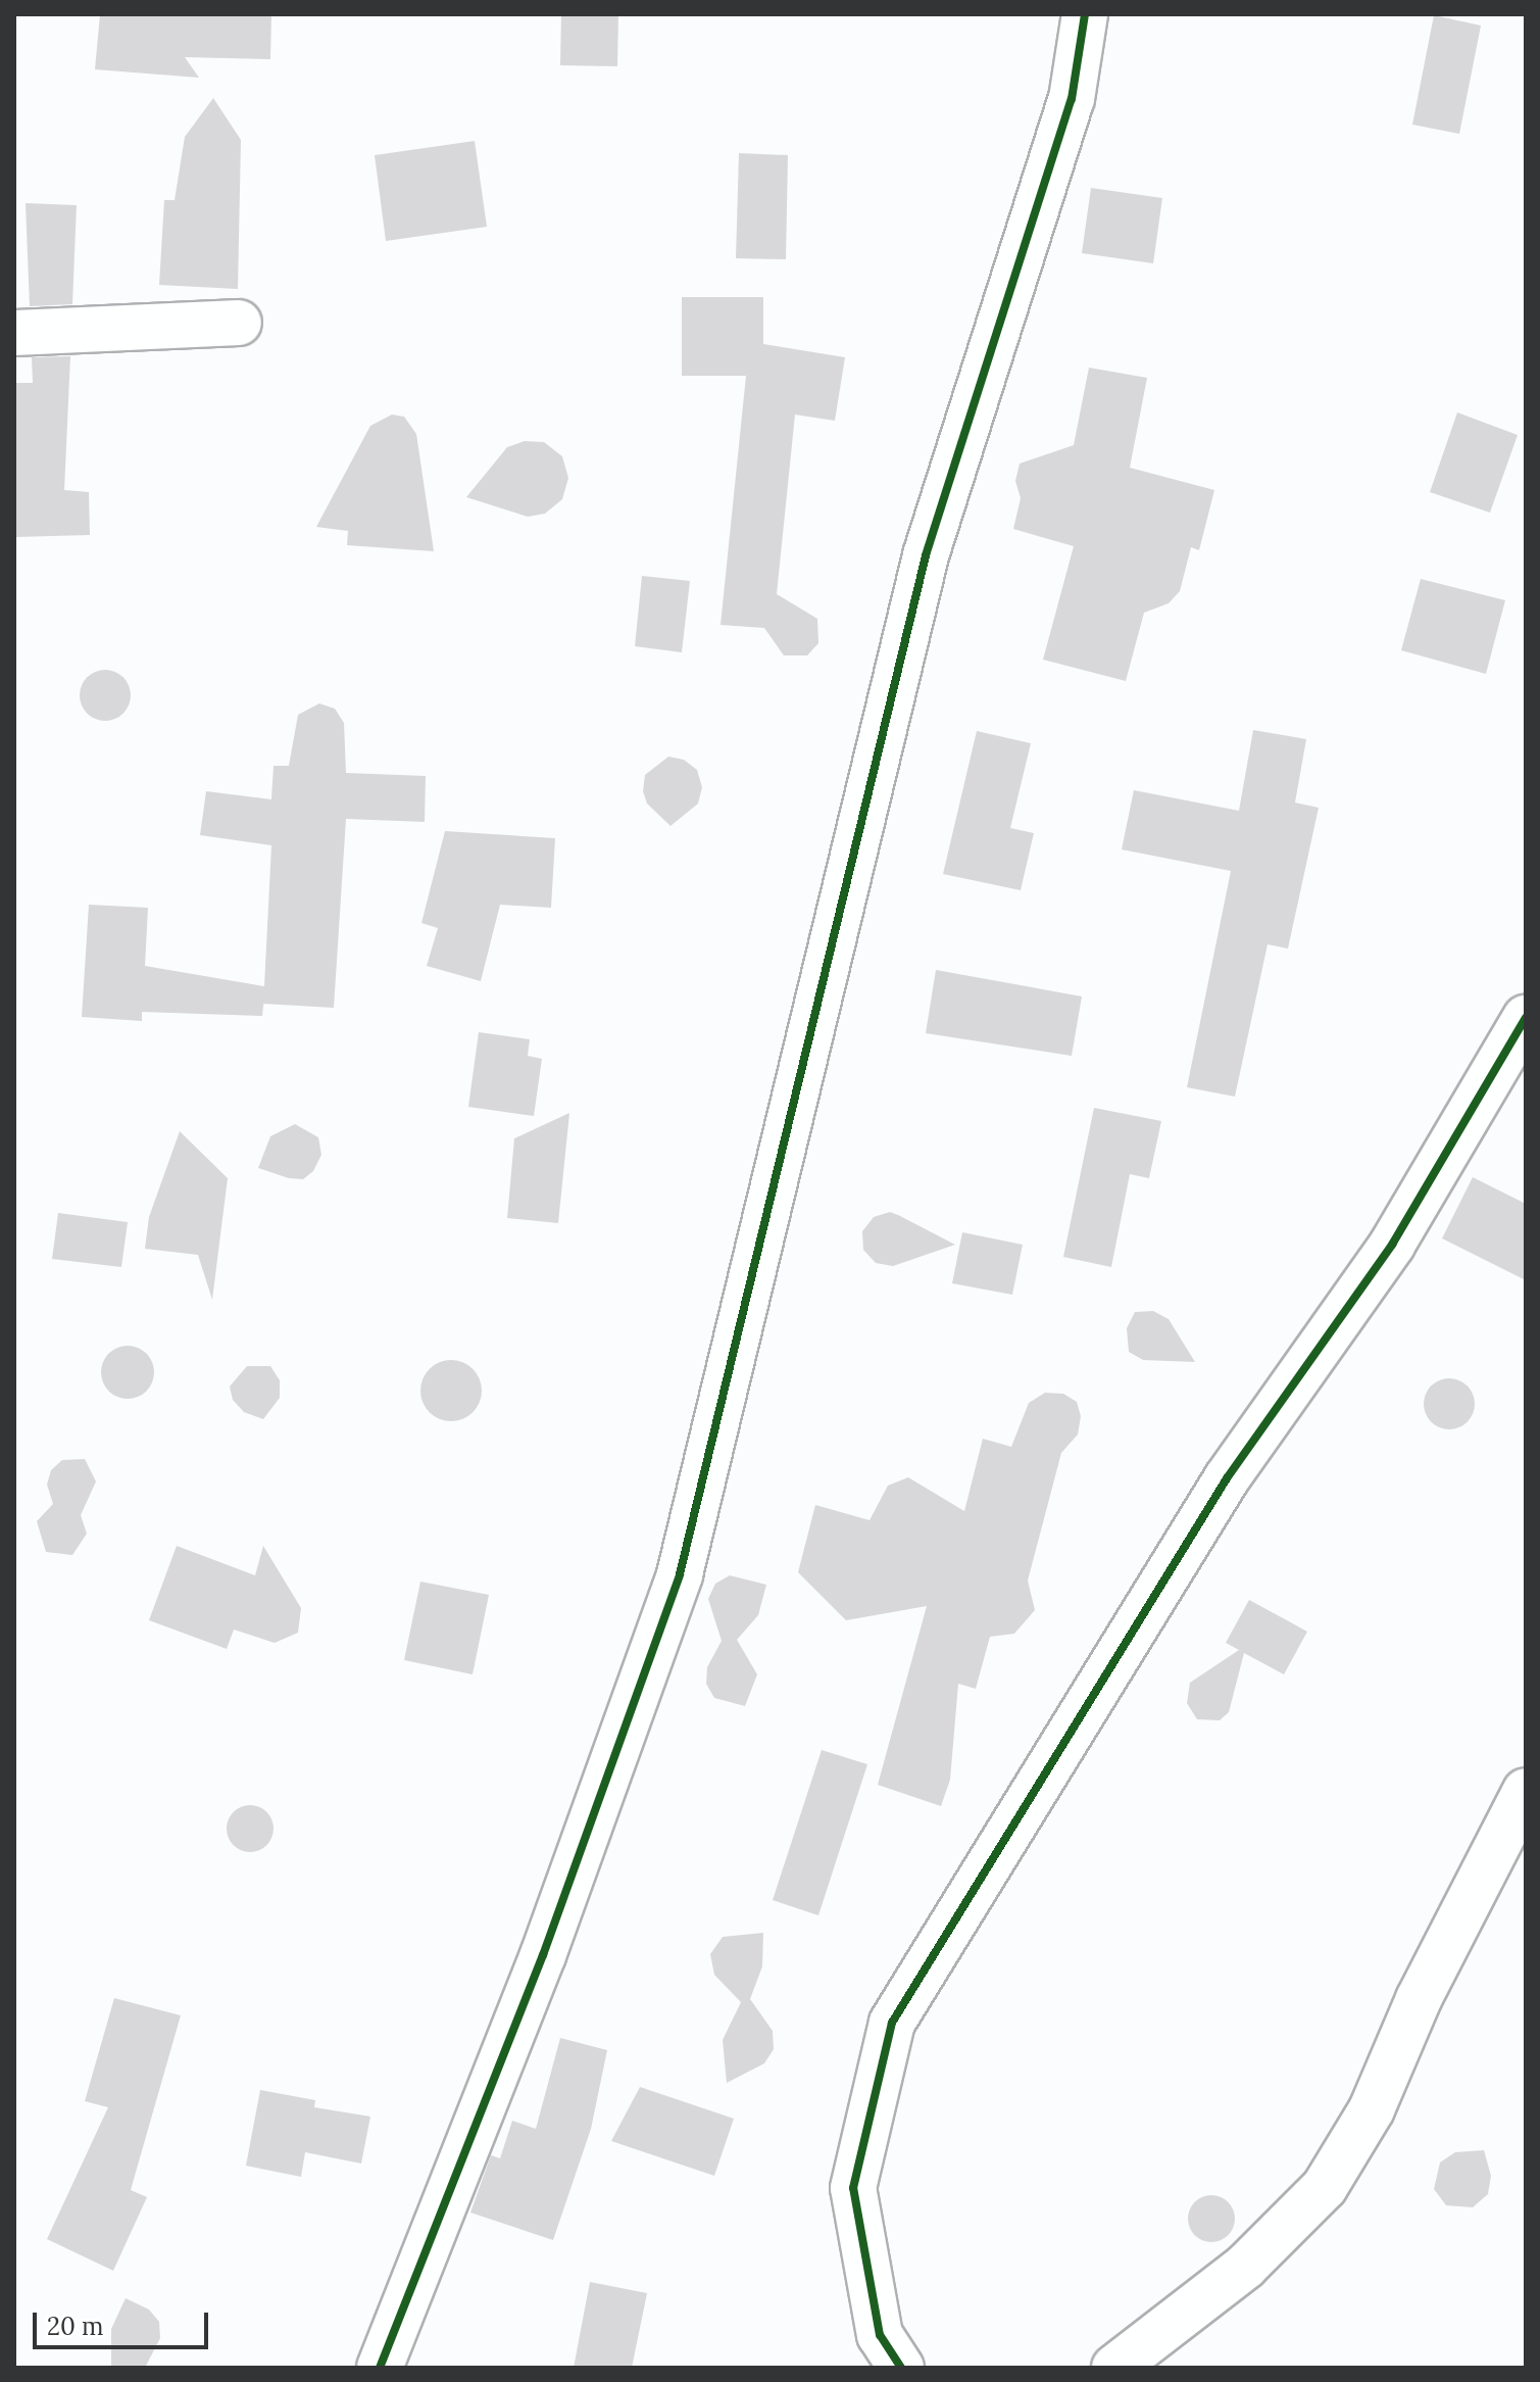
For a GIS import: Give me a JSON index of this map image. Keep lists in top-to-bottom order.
{
  "scale_bar": "20 m"
}
